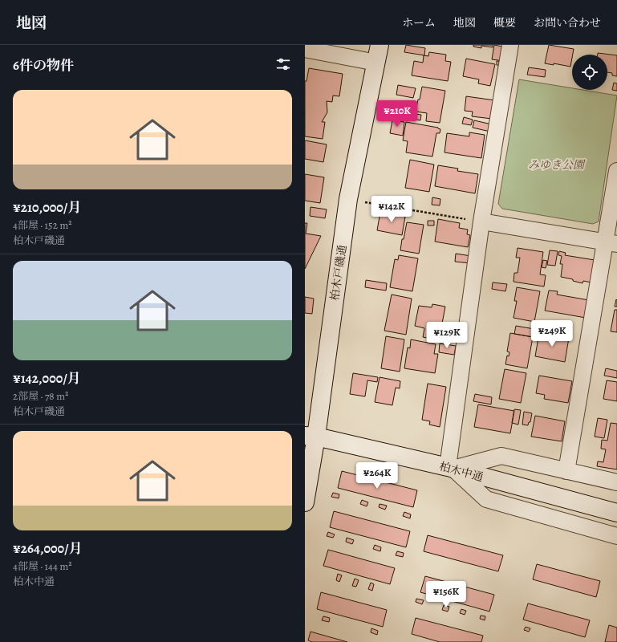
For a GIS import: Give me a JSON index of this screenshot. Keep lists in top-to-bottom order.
{
  "streets": {
    "street": ["柏木戸磯通", "柏木中通"]
  },
  "crossings": [
    ["柏木戸磯通", "柏木中通"]
  ],
  "parks": ["みゆき公園"],
  "page": {
    "header": "地図",
    "nav": [
      "ホーム",
      "地図",
      "概要",
      "お問い合わせ"
    ],
    "heading": "6件の物件",
    "list": [
      {
        "name": "¥210,000/月",
        "note": "4部屋 · 152 m² · 柏木戸磯通"
      },
      {
        "name": "¥142,000/月",
        "note": "2部屋 · 78 m² · 柏木戸磯通"
      },
      {
        "name": "¥264,000/月",
        "note": "4部屋 · 144 m² · 柏木中通"
      }
    ],
    "price": [
      "¥210K",
      "¥142K",
      "¥249K",
      "¥129K",
      "¥264K",
      "¥156K"
    ]
  }
}
